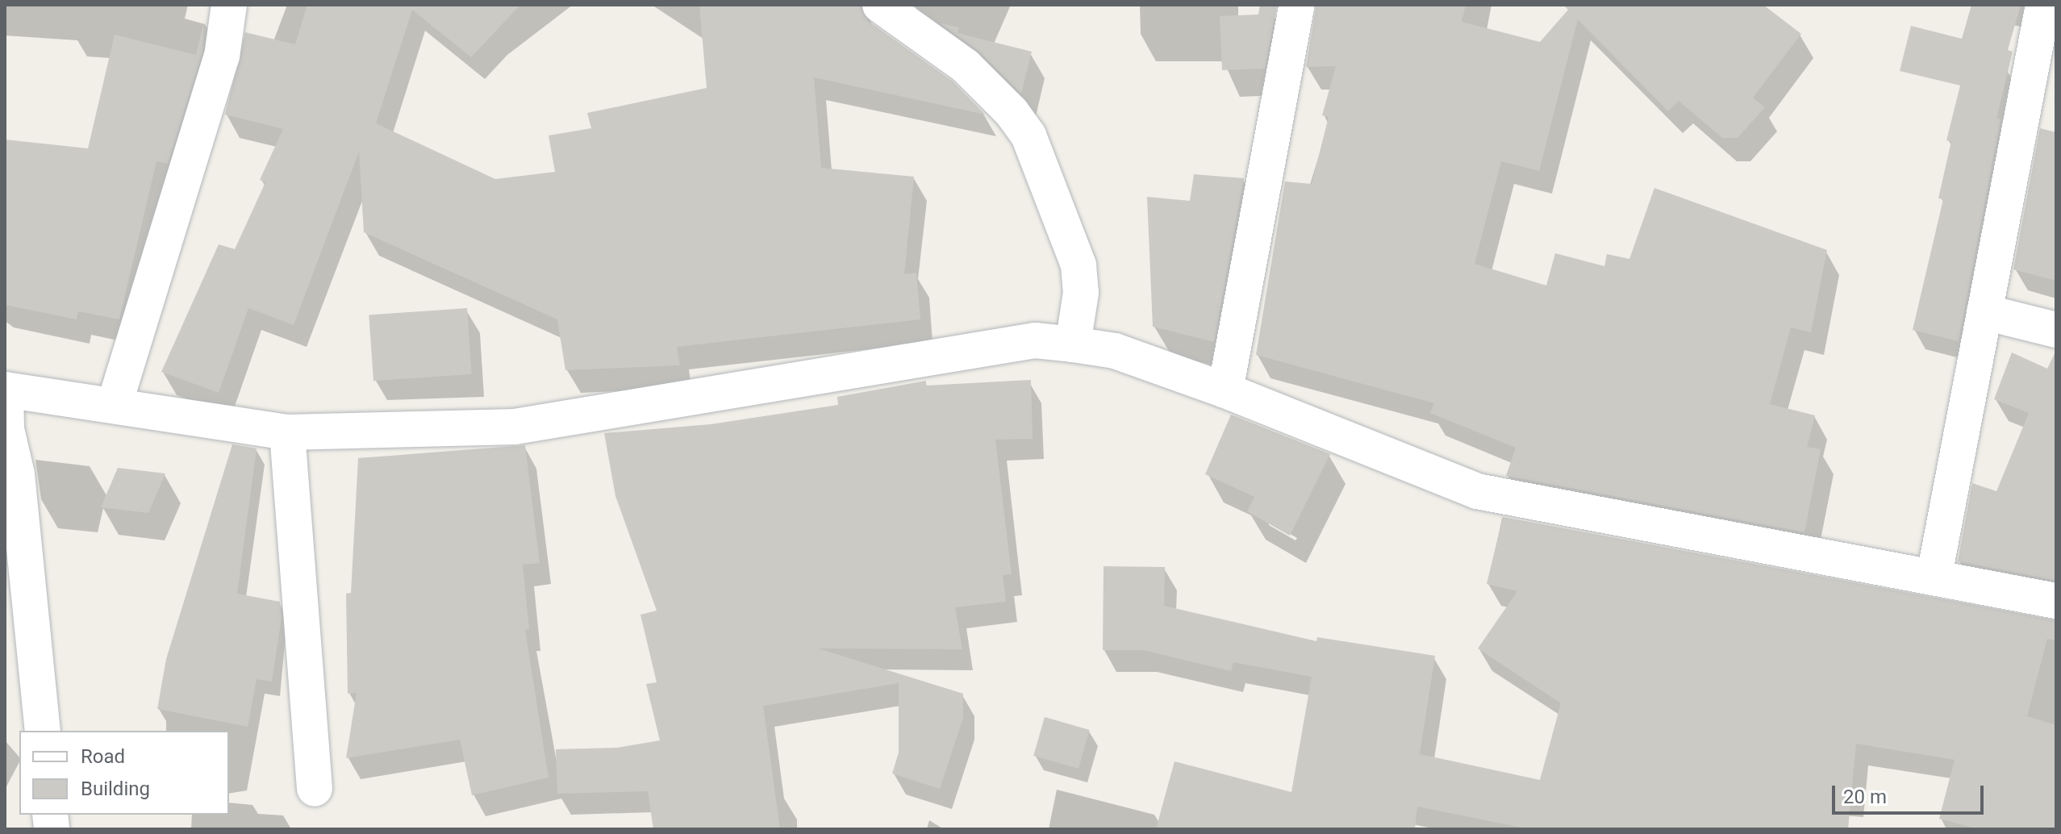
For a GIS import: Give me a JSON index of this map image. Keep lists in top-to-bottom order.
{
  "legend": ["Road", "Building"],
  "scale_bar": "20 m"
}
